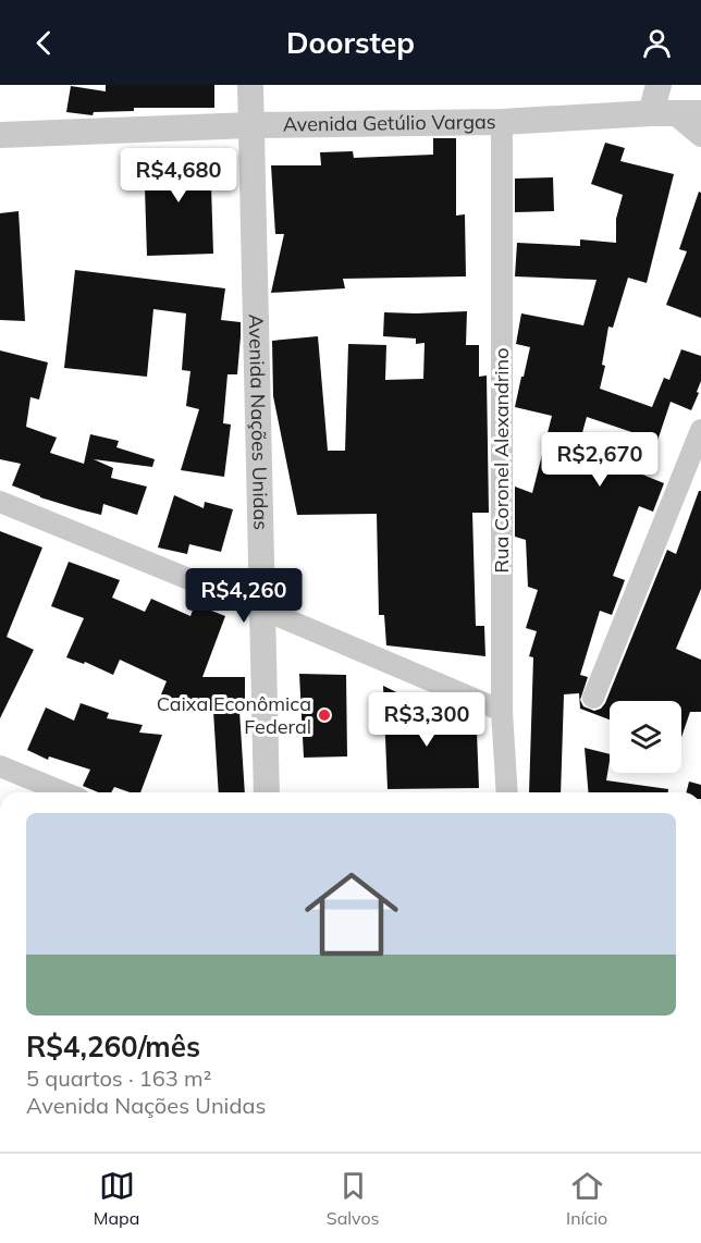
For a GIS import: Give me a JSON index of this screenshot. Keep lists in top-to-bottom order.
{
  "streets": {
    "street": ["Avenida Getúlio Vargas", "Avenida Nações Unidas", "Rua Coronel Alexandrino"]
  },
  "crossings": [
    ["Avenida Getúlio Vargas", "Avenida Nações Unidas"],
    ["Avenida Getúlio Vargas", "Rua Coronel Alexandrino"]
  ],
  "places": ["Caixa Econômica Federal"],
  "page": {
    "header": "Doorstep",
    "price": [
      "R$4,680",
      "R$2,670",
      "R$4,260",
      "R$3,300"
    ],
    "list": [
      {
        "name": "R$4,260/mês",
        "note": "5 quartos · 163 m² · Avenida Nações Unidas"
      }
    ],
    "tabs": ["Mapa", "Salvos", "Início"]
  }
}
